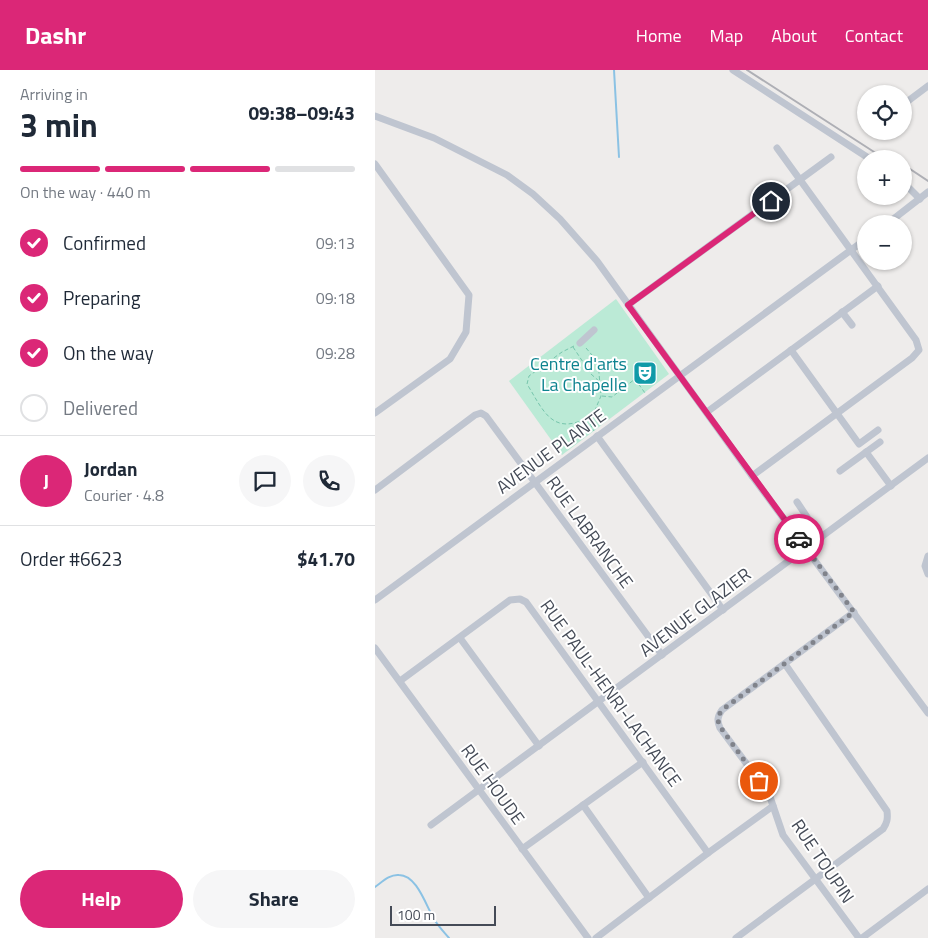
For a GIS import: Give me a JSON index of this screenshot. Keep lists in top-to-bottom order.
{
  "streets": {
    "street": [
      "AVENUE PLANTE",
      "RUE LABRANCHE",
      "AVENUE GLAZIER",
      "RUE PAUL-HENRI-LACHANCE",
      "RUE HOUDE",
      "RUE TOUPIN"
    ]
  },
  "crossings": [
    ["AVENUE PLANTE", "RUE LABRANCHE"],
    ["RUE LABRANCHE", "AVENUE GLAZIER"],
    ["AVENUE GLAZIER", "RUE PAUL-HENRI-LACHANCE"],
    ["AVENUE GLAZIER", "RUE HOUDE"],
    ["RUE PAUL-HENRI-LACHANCE", "RUE HOUDE"]
  ],
  "places": {
    "theatre": ["Centre d'arts La Chapelle"]
  },
  "scale_bar": "100 m",
  "page": {
    "header": "Dashr",
    "nav": [
      "Home",
      "Map",
      "About",
      "Contact"
    ],
    "heading": ["3 min", "Arriving in", "09:38–09:43"],
    "panel": [
      "Jordan",
      "Courier · 4.8",
      "Order #6623",
      "$41.70"
    ],
    "map_buttons": ["+", "−"],
    "bar": "On the way · 440 m",
    "list": [
      ["Confirmed", "09:13"],
      ["Preparing", "09:18"],
      ["On the way", "09:28"],
      "Delivered"
    ],
    "round": "J",
    "buttons": ["Help", "Share"],
    "scale": "100 m"
  }
}
